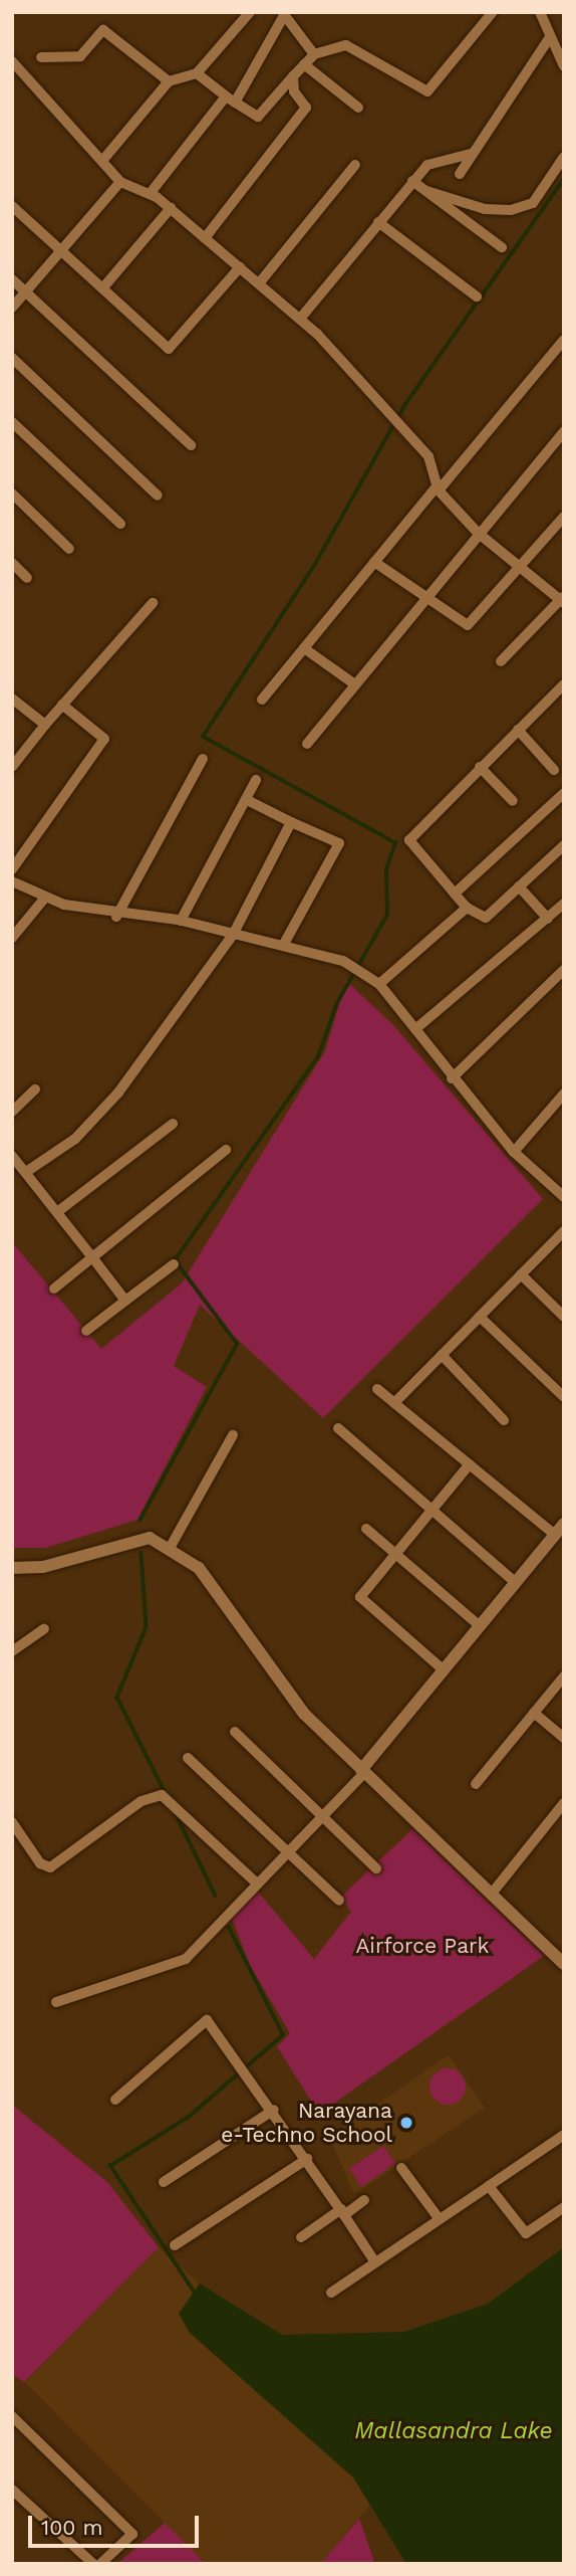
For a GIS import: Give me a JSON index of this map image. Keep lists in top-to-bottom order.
{
  "water": ["Mallasandra Lake"],
  "parks": ["Airforce Park"],
  "places": ["Narayana e-Techno School"],
  "scale_bar": "100 m"
}
